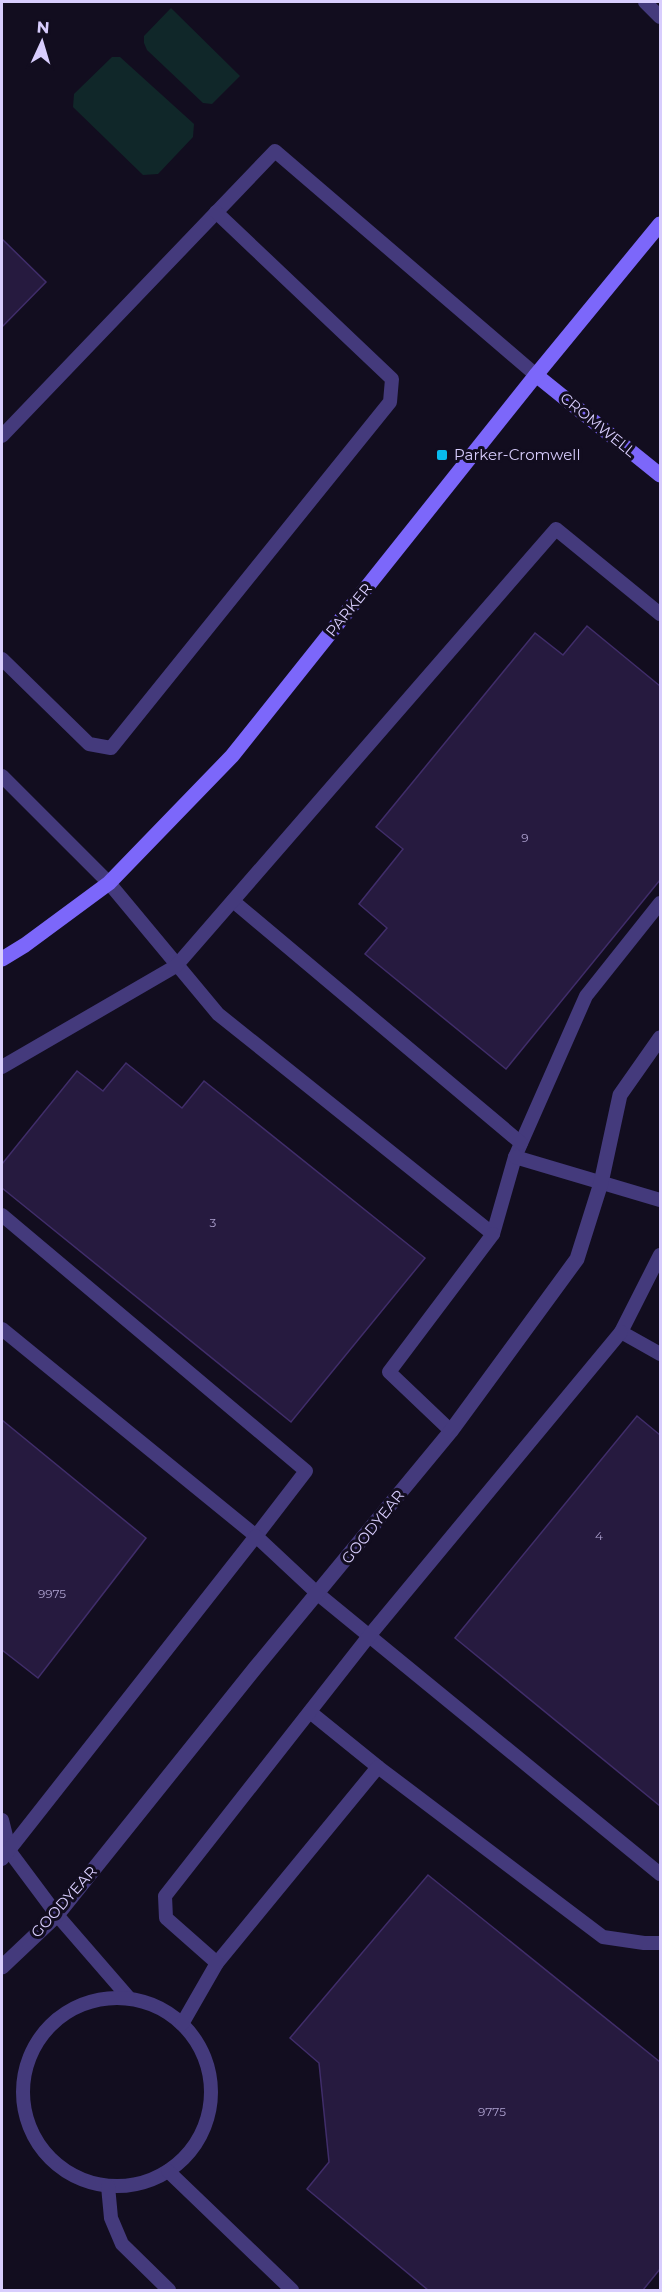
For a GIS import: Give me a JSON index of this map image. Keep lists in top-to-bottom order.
{
  "streets": {
    "street": ["CROMWELL", "PARKER", "GOODYEAR"]
  },
  "crossings": [
    ["CROMWELL", "PARKER"]
  ],
  "places": {
    "transit": ["Parker-Cromwell"]
  },
  "house_numbers": [
    "9",
    "3",
    "4",
    "9975",
    "9775"
  ],
  "north": "top"
}
